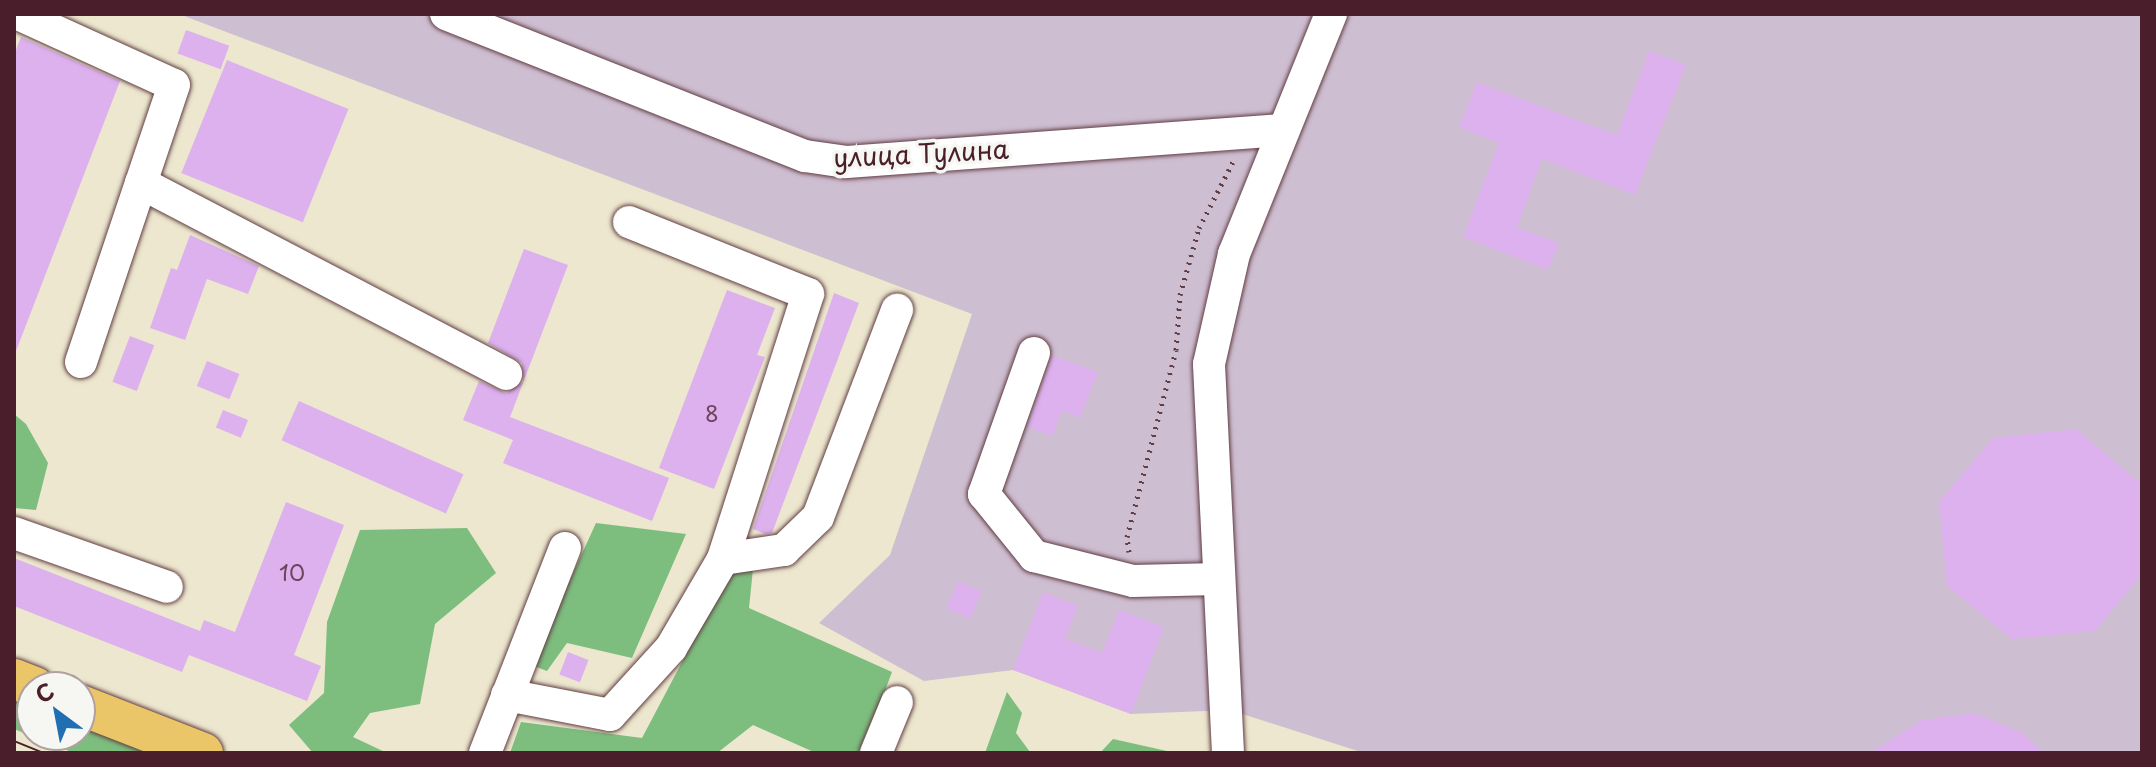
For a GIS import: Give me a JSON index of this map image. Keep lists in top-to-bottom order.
{
  "streets": {
    "street": ["улица Тулина"]
  },
  "house_numbers": ["8", "10"],
  "north": "top left"
}
